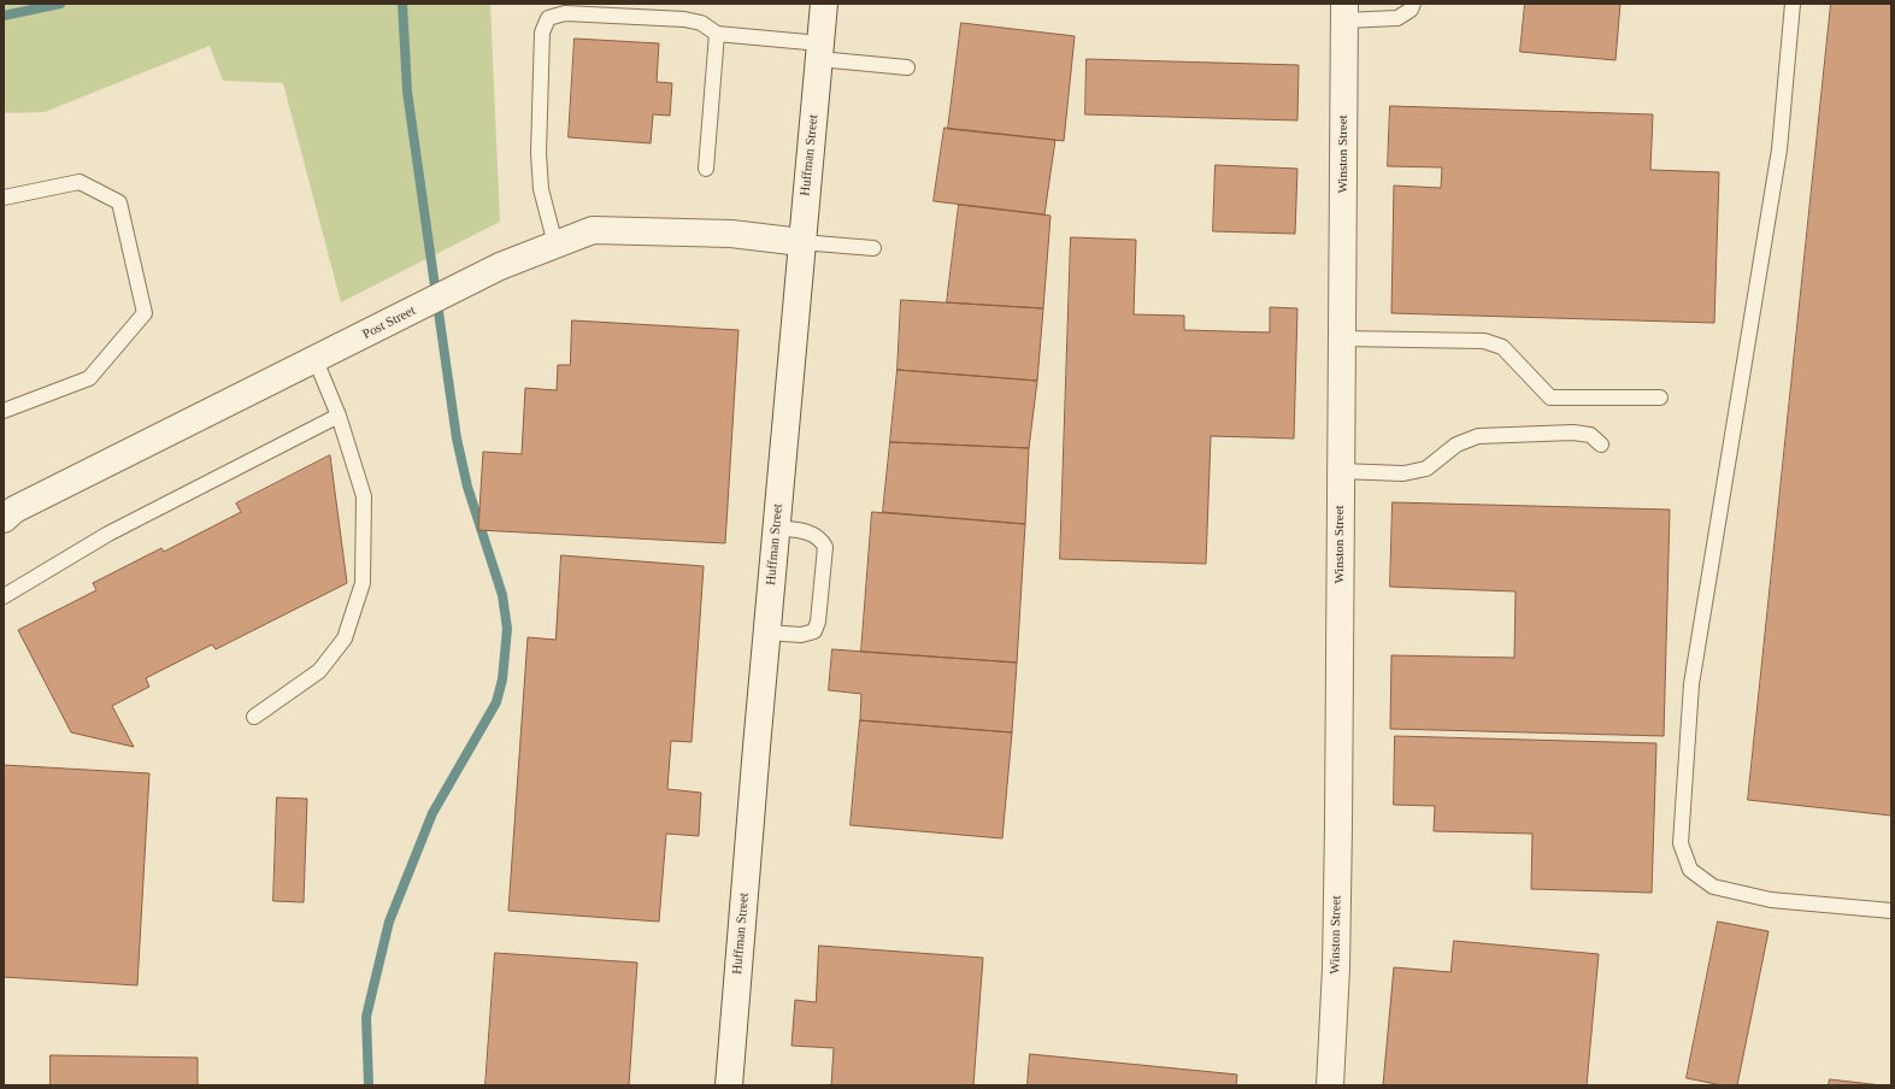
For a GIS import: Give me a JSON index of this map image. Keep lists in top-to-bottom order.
{
  "streets": {
    "street": ["Winston Street", "Huffman Street", "Post Street"]
  },
  "crossings": [
    ["Huffman Street", "Post Street"]
  ]
}
